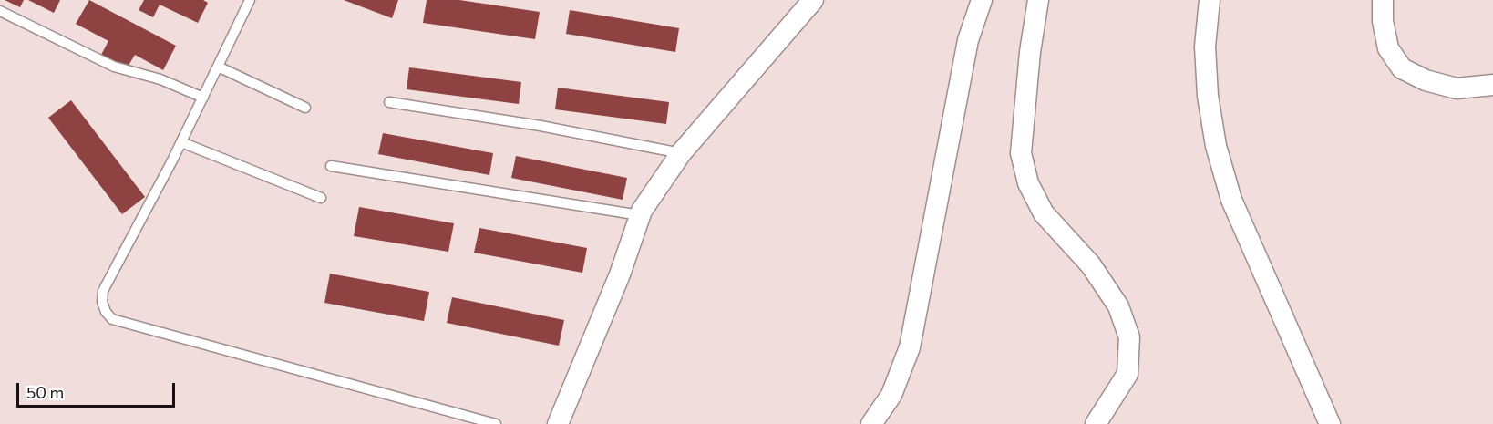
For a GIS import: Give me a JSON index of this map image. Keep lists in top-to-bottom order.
{
  "scale_bar": "50 m"
}
